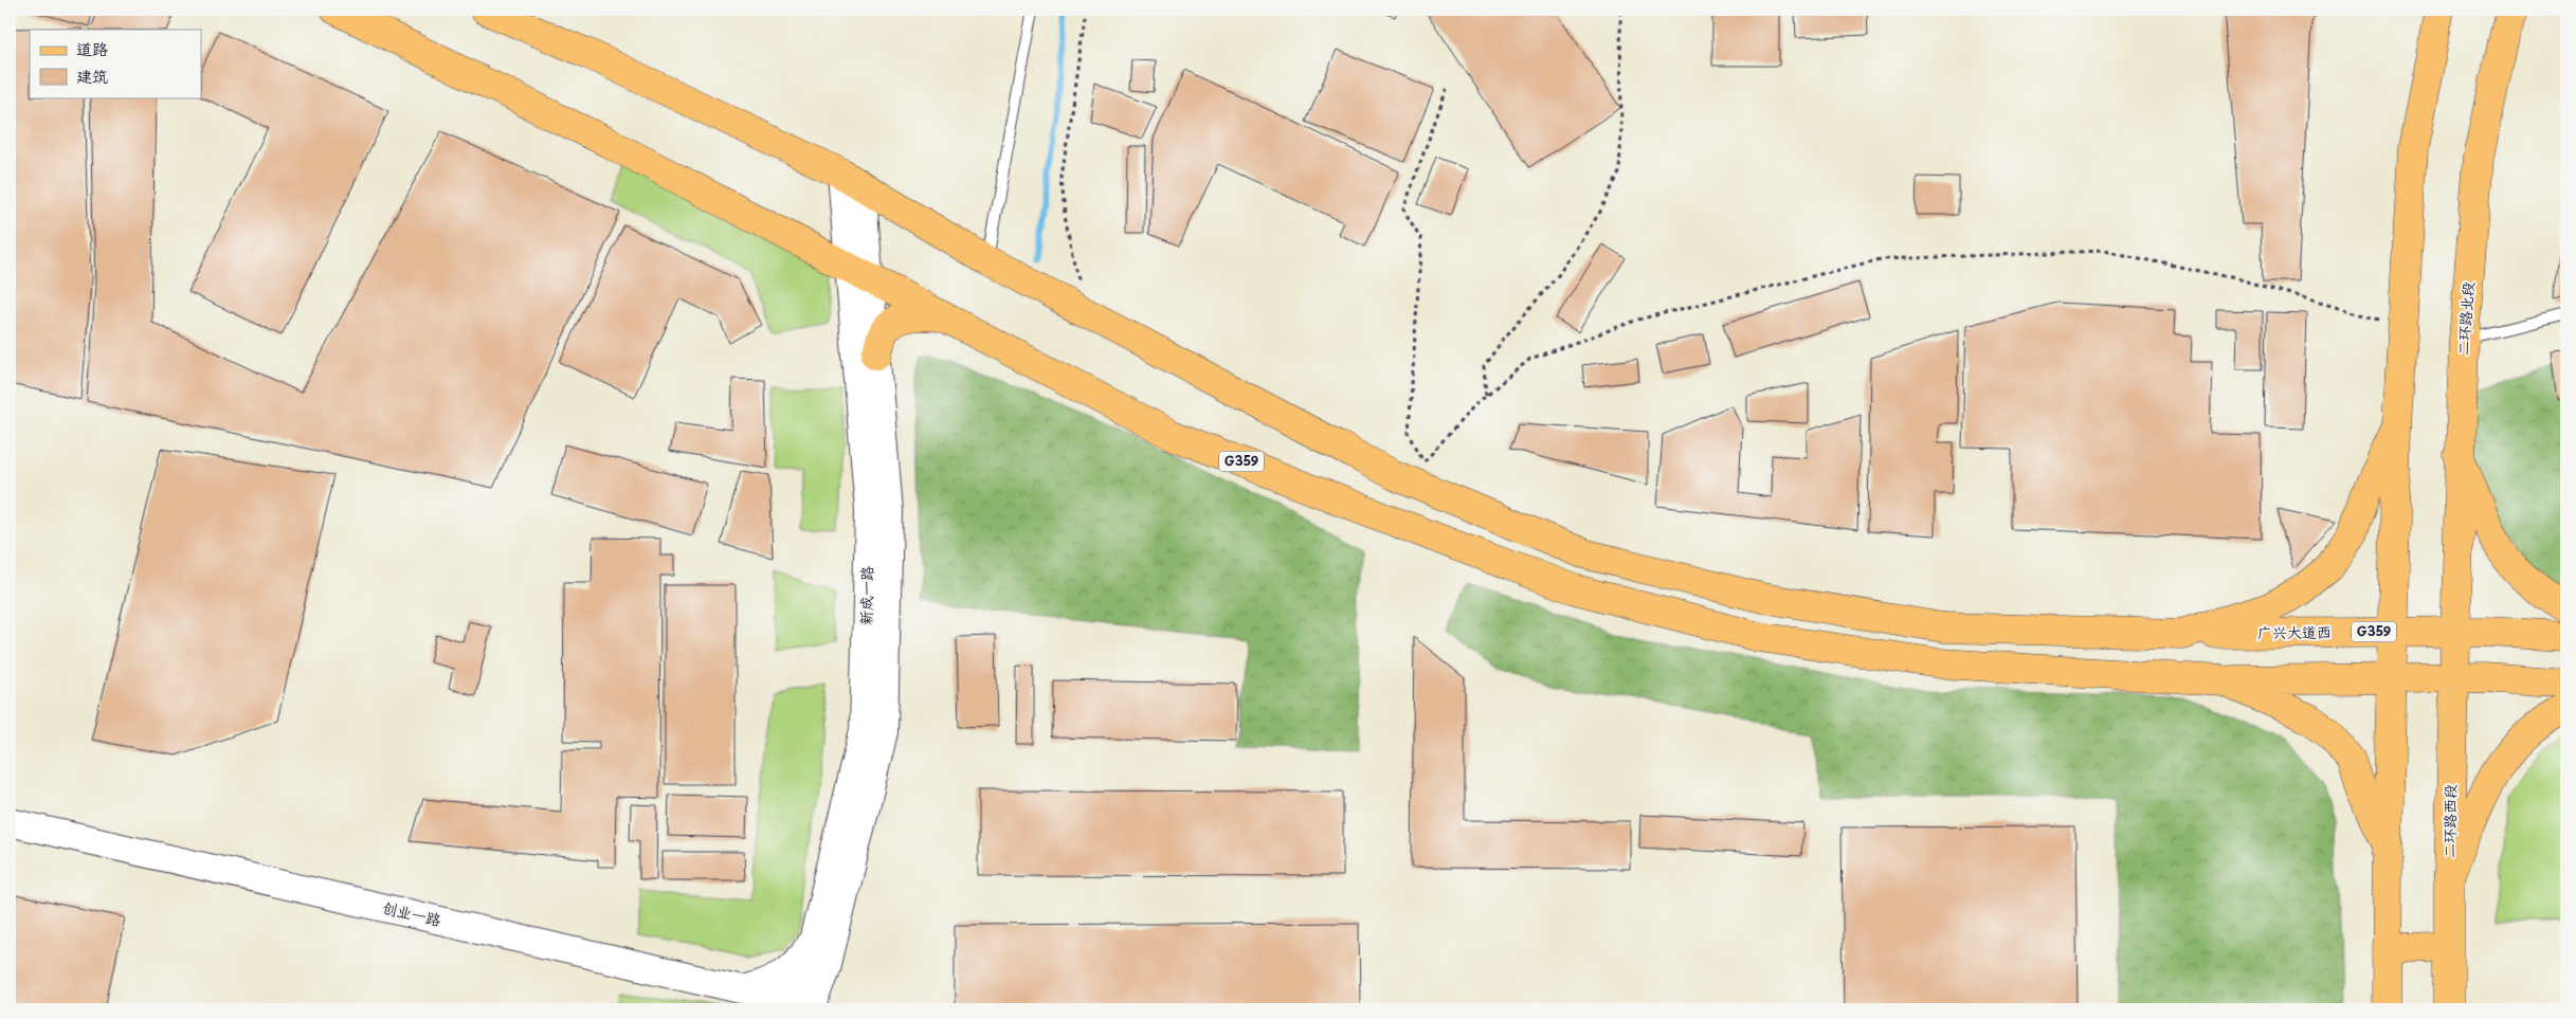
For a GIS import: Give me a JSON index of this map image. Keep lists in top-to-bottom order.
{
  "streets": {
    "main road": [
      "二环路北段",
      "G359",
      "广兴大道西",
      "二环路西段"
    ],
    "street": ["新成一路", "创业一路"]
  },
  "crossings": [
    ["二环路北段", "广兴大道西"],
    ["二环路北段", "二环路西段"],
    ["G359", "新成一路"],
    ["G359", "广兴大道西"],
    ["G359", "二环路西段"],
    ["新成一路", "创业一路"],
    ["广兴大道西", "二环路西段"]
  ],
  "legend": ["道路", "建筑"]
}
